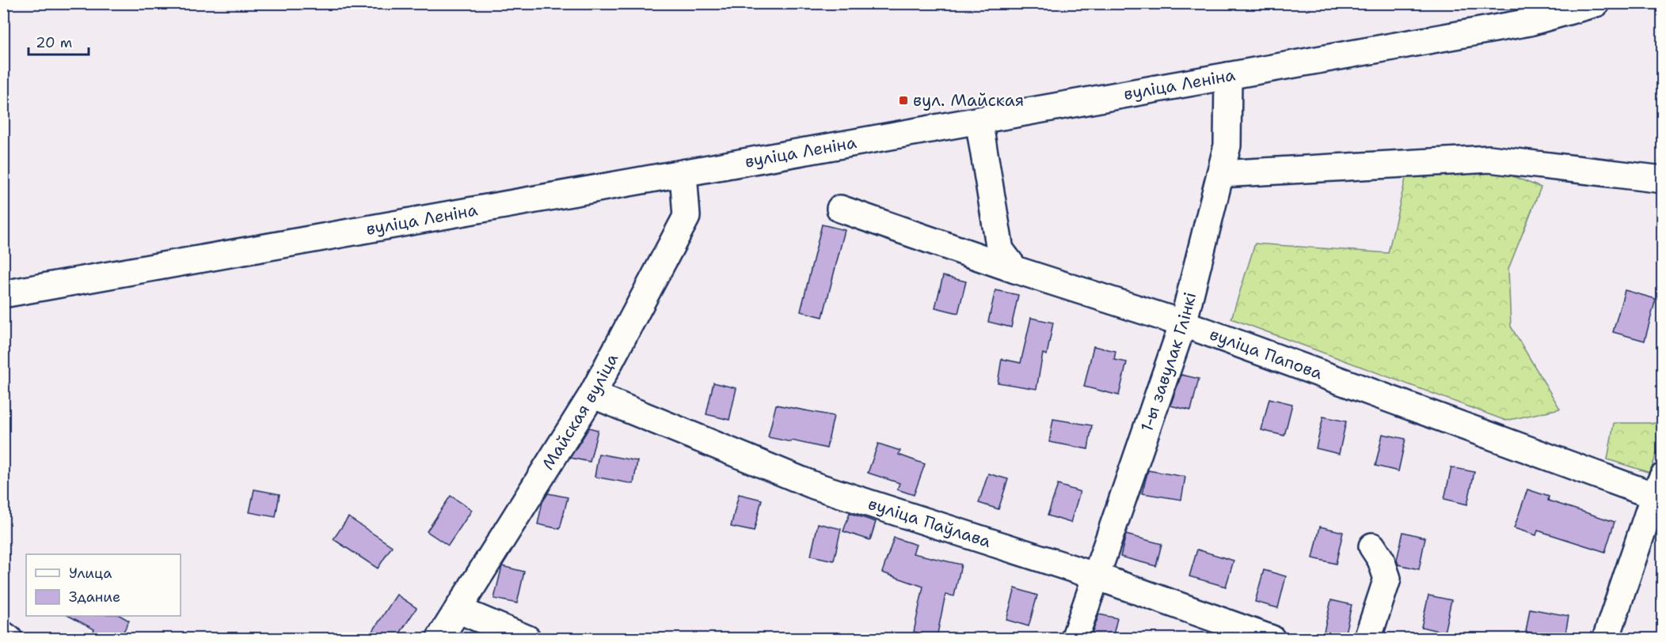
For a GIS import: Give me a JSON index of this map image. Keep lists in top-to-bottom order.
{
  "streets": {
    "street": [
      "вуліца Леніна",
      "вуліца Папова",
      "1-ы завулак Глінкі",
      "Майская вуліца",
      "вуліца Паўлава"
    ]
  },
  "crossings": [
    ["вуліца Леніна", "1-ы завулак Глінкі"],
    ["вуліца Леніна", "Майская вуліца"],
    ["вуліца Папова", "1-ы завулак Глінкі"],
    ["1-ы завулак Глінкі", "вуліца Паўлава"],
    ["Майская вуліца", "вуліца Паўлава"]
  ],
  "places": {
    "transit": ["вул. Майская"]
  },
  "legend": ["Улица", "Здание"],
  "scale_bar": "20 m"
}
